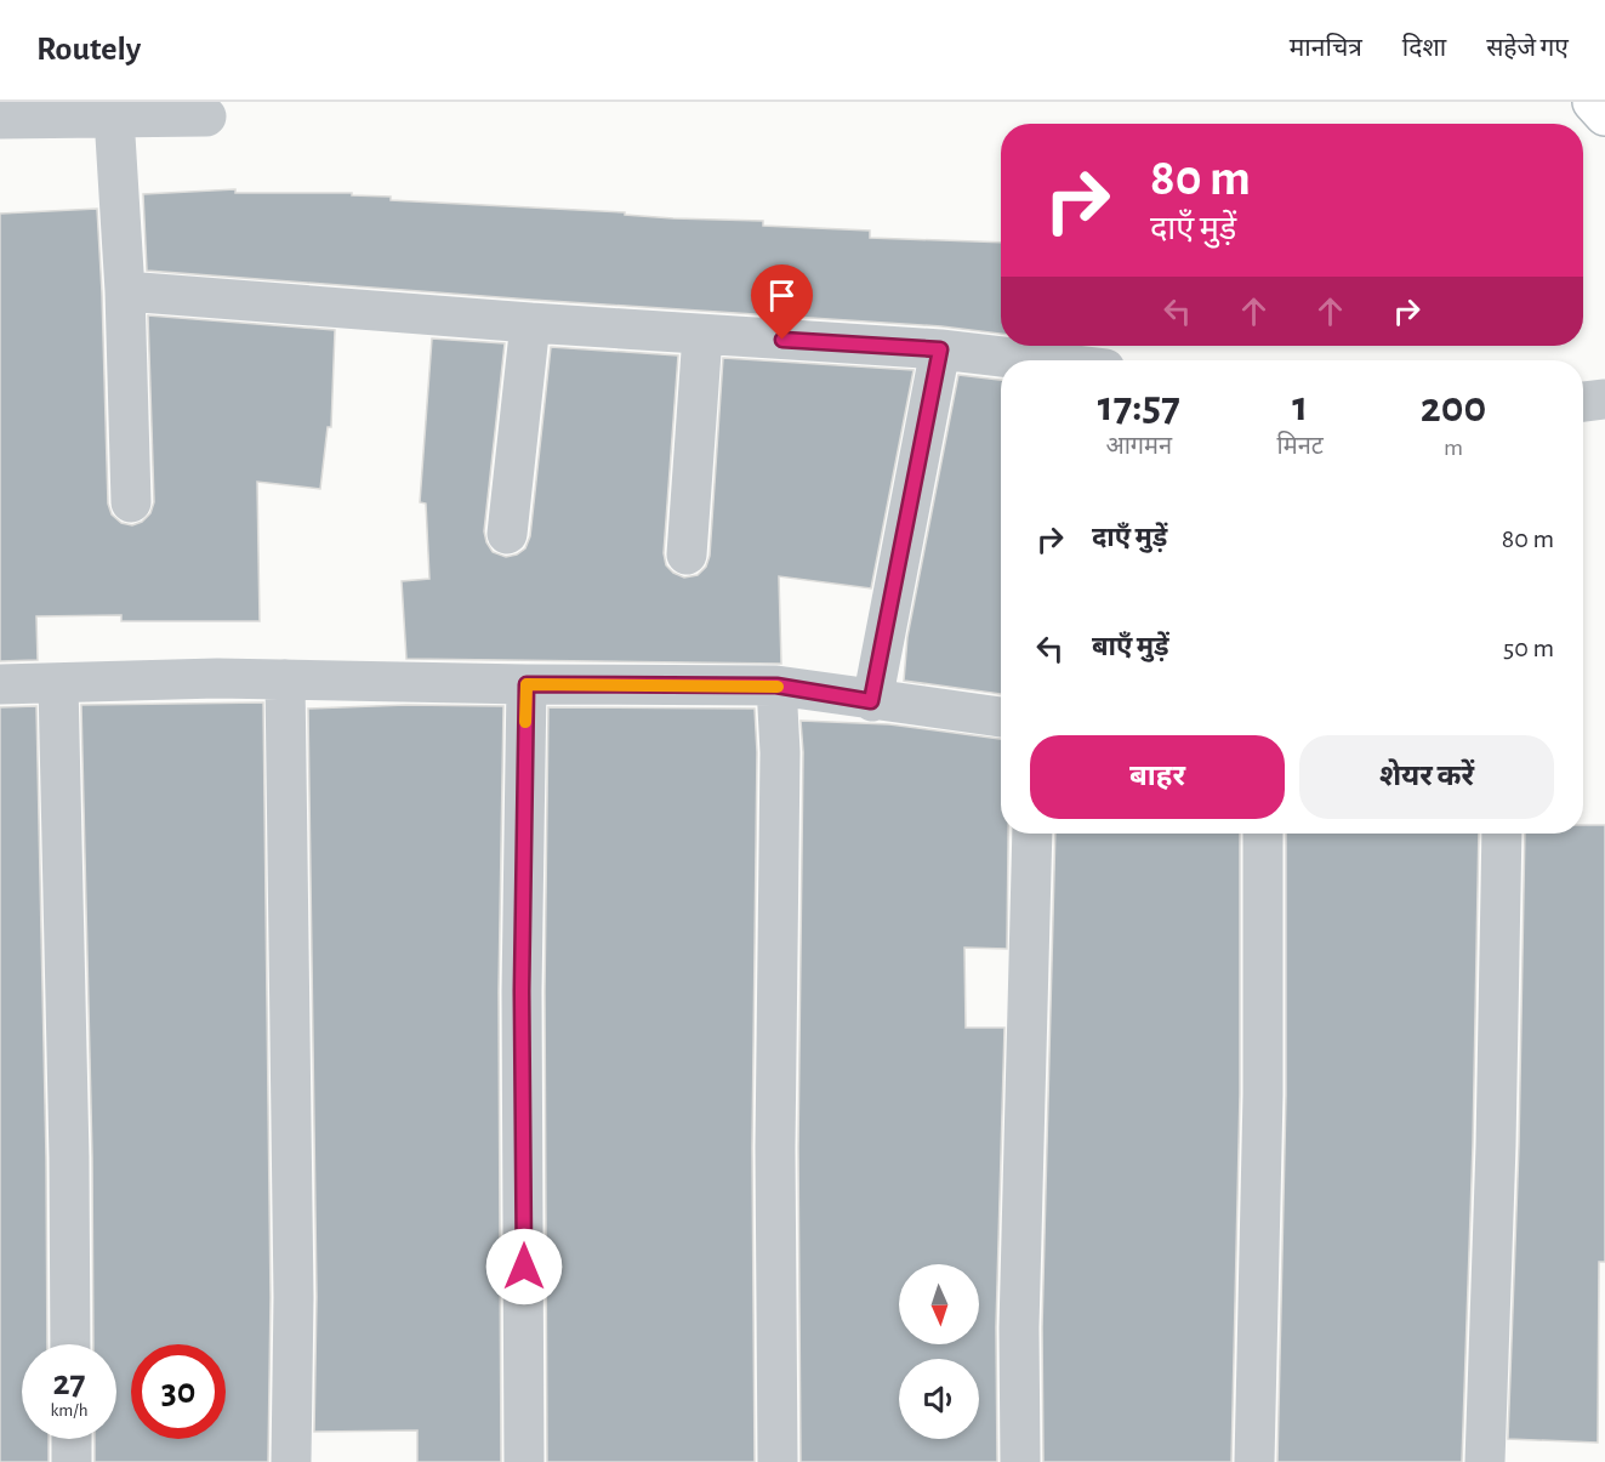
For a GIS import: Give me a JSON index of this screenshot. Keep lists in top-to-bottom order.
{
  "north": "bottom",
  "page": {
    "header": "Routely",
    "nav": ["मानचित्र", "दिशा", "सहेजे गए"],
    "turn": ["80 m", "दाएँ मुड़ें"],
    "eta": [
      "17:57",
      "आगमन",
      "1",
      "मिनट",
      "200",
      "m"
    ],
    "list": [
      {
        "name": "दाएँ मुड़ें",
        "value": "80 m"
      },
      {
        "name": "बाएँ मुड़ें",
        "value": "50 m"
      }
    ],
    "buttons": ["बाहर", "शेयर करें"],
    "speed": "27 km/h",
    "limit": "30"
  }
}
